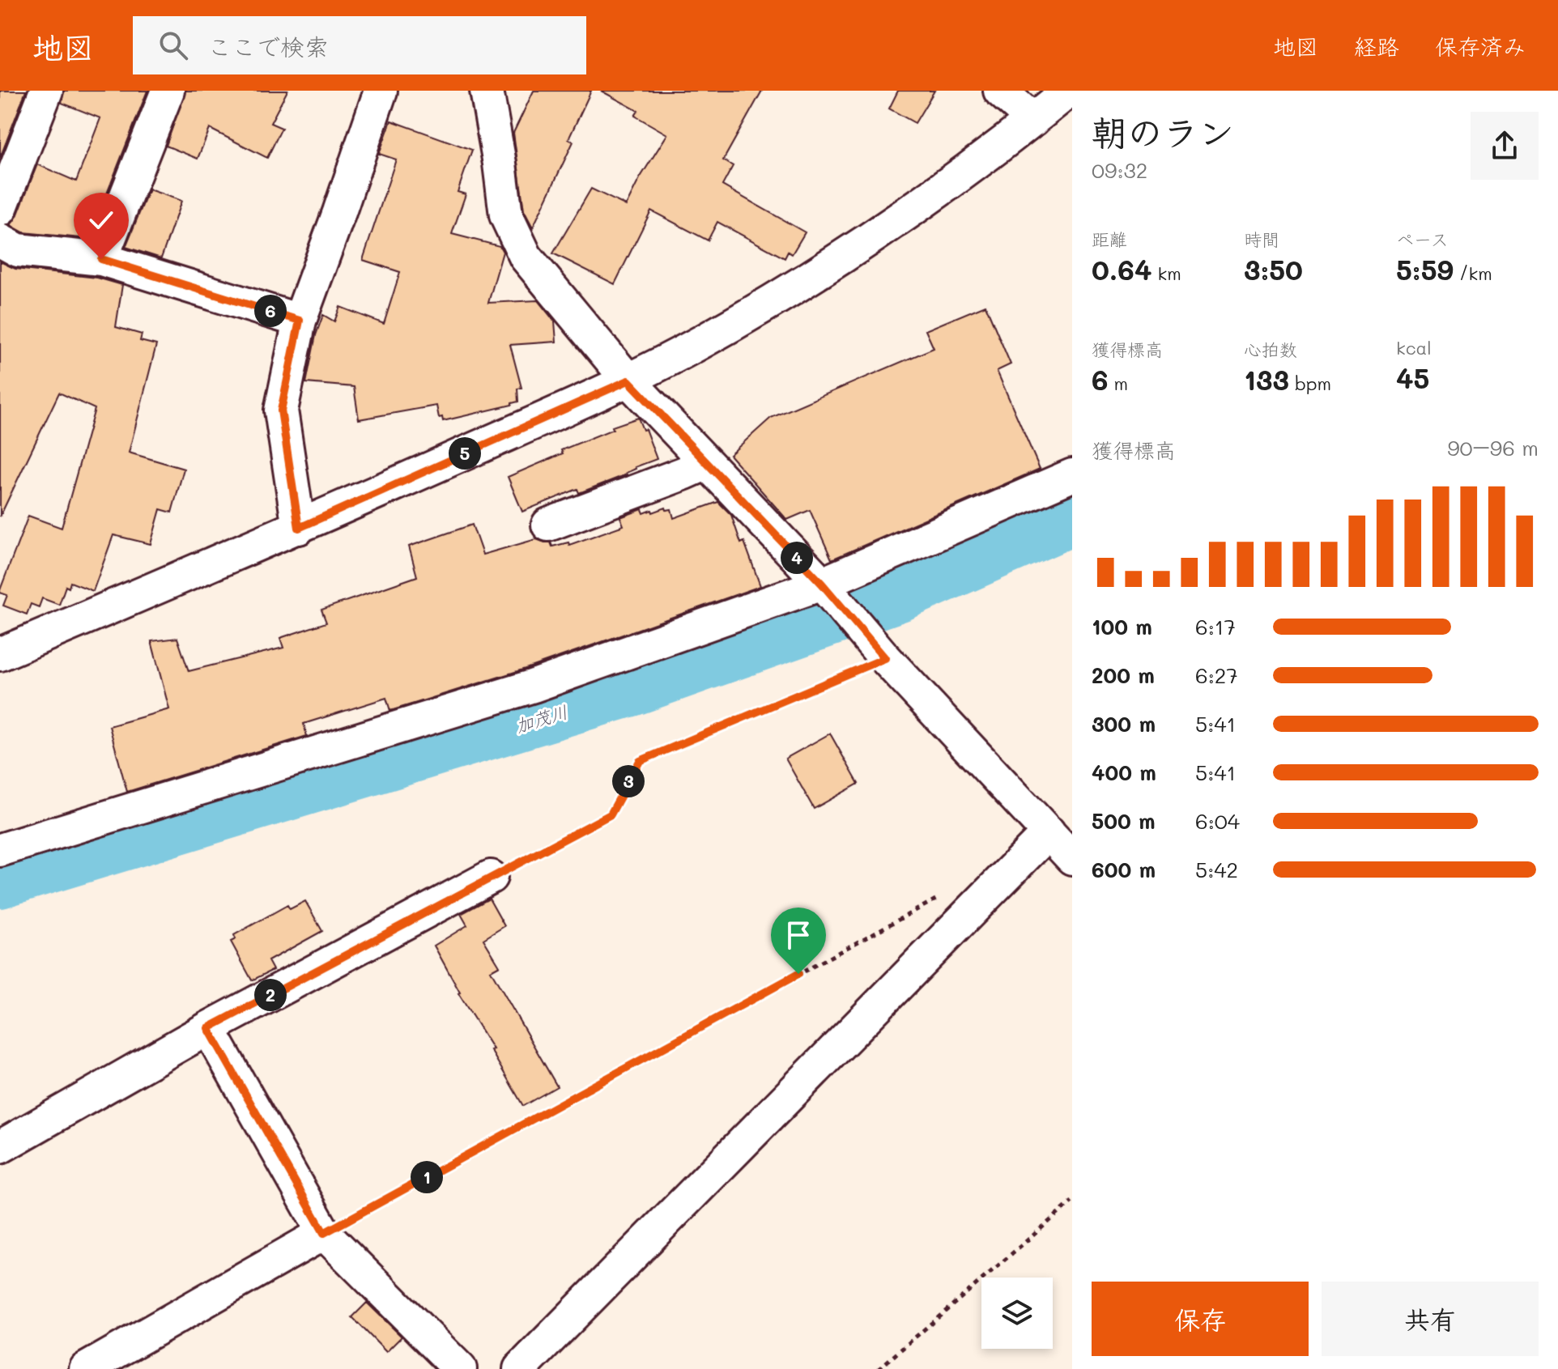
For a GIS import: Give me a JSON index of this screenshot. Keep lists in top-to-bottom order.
{
  "water": ["加茂川"],
  "page": {
    "header": "地図",
    "search": "ここで検索",
    "nav": ["地図", "経路", "保存済み"],
    "heading": ["朝のラン", "09:32"],
    "stats": [
      ["距離", "0.64 km"],
      ["時間", "3:50"],
      ["ペース", "5:59 /km"],
      ["獲得標高", "6 m"],
      ["心拍数", "133 bpm"],
      ["kcal", "45"]
    ],
    "pins": [
      "6",
      "5",
      "4",
      "3",
      "2",
      "1"
    ],
    "chart": ["獲得標高", "90–96 m"],
    "list": [
      {
        "name": "100 m",
        "note": "6:17"
      },
      {
        "name": "200 m",
        "note": "6:27"
      },
      {
        "name": "300 m",
        "note": "5:41"
      },
      {
        "name": "400 m",
        "note": "5:41"
      },
      {
        "name": "500 m",
        "note": "6:04"
      },
      {
        "name": "600 m",
        "note": "5:42"
      }
    ],
    "buttons": ["保存", "共有"]
  }
}
